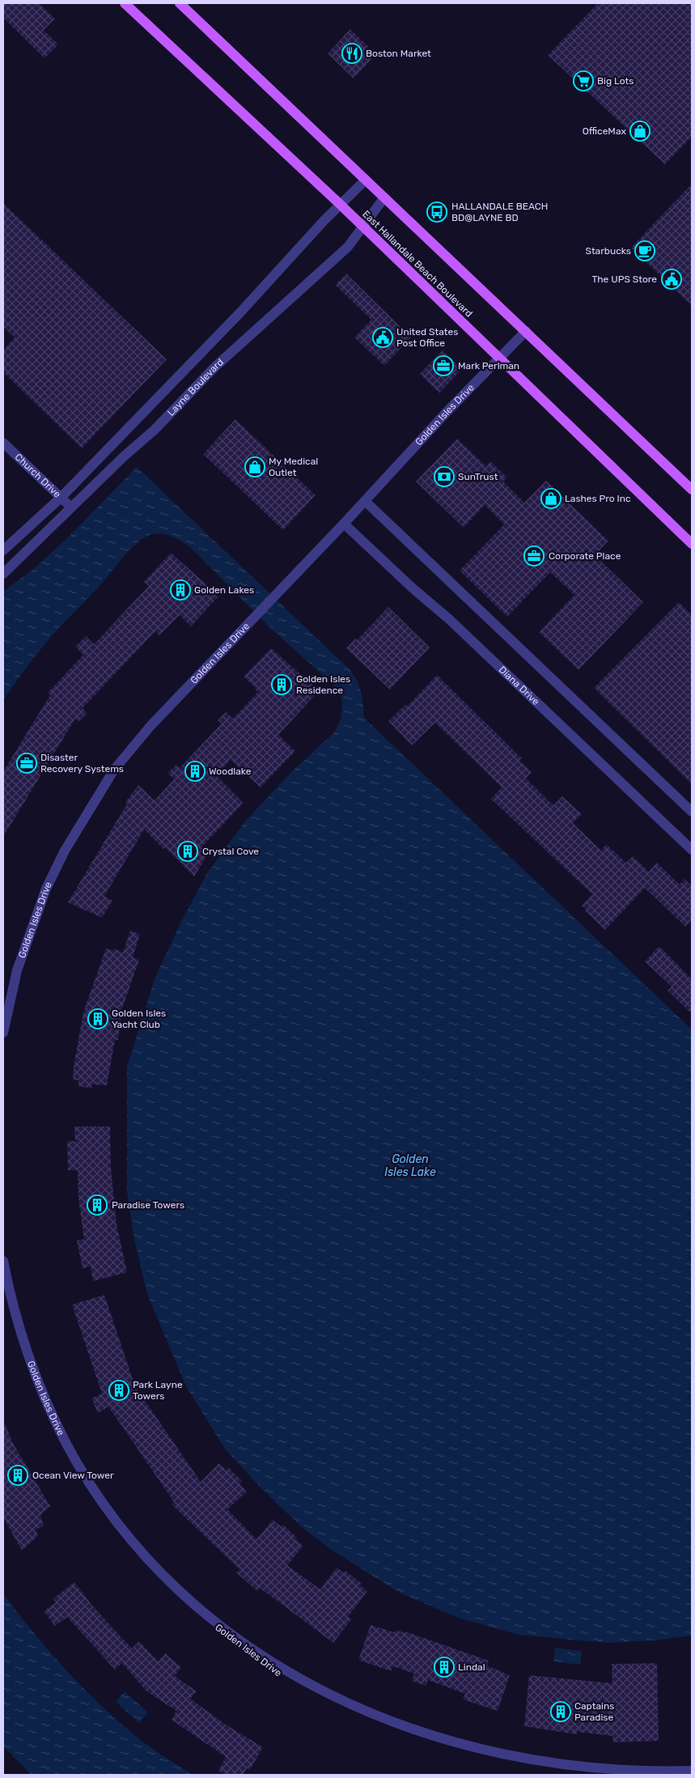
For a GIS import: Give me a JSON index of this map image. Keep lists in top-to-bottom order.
{
  "streets": {
    "main road": ["East Hallandale Beach Boulevard"],
    "street": [
      "Layne Boulevard",
      "Golden Isles Drive",
      "Church Drive",
      "Diana Drive"
    ]
  },
  "crossings": [
    ["East Hallandale Beach Boulevard", "Layne Boulevard"],
    ["East Hallandale Beach Boulevard", "Golden Isles Drive"],
    ["Layne Boulevard", "Church Drive"],
    ["Golden Isles Drive", "Diana Drive"]
  ],
  "water": ["Golden Isles Lake"],
  "places": {
    "restaurant": ["Boston Market"],
    "supermarket": ["Big Lots"],
    "shop": ["OfficeMax", "My Medical Outlet", "Lashes Pro Inc"],
    "bus stop": ["HALLANDALE BEACH BD@LAYNE BD"],
    "cafe": ["Starbucks"],
    "public building": ["The UPS Store", "United States Post Office"],
    "office": ["Mark Perlman", "Corporate Place", "Disaster Recovery Systems"],
    "bank": ["SunTrust"],
    "building": [
      "Golden Lakes",
      "Golden Isles Residence",
      "Woodlake",
      "Crystal Cove",
      "Golden Isles Yacht Club",
      "Paradise Towers",
      "Park Layne Towers",
      "Ocean View Tower",
      "Lindal",
      "Captains Paradise"
    ]
  }
}
